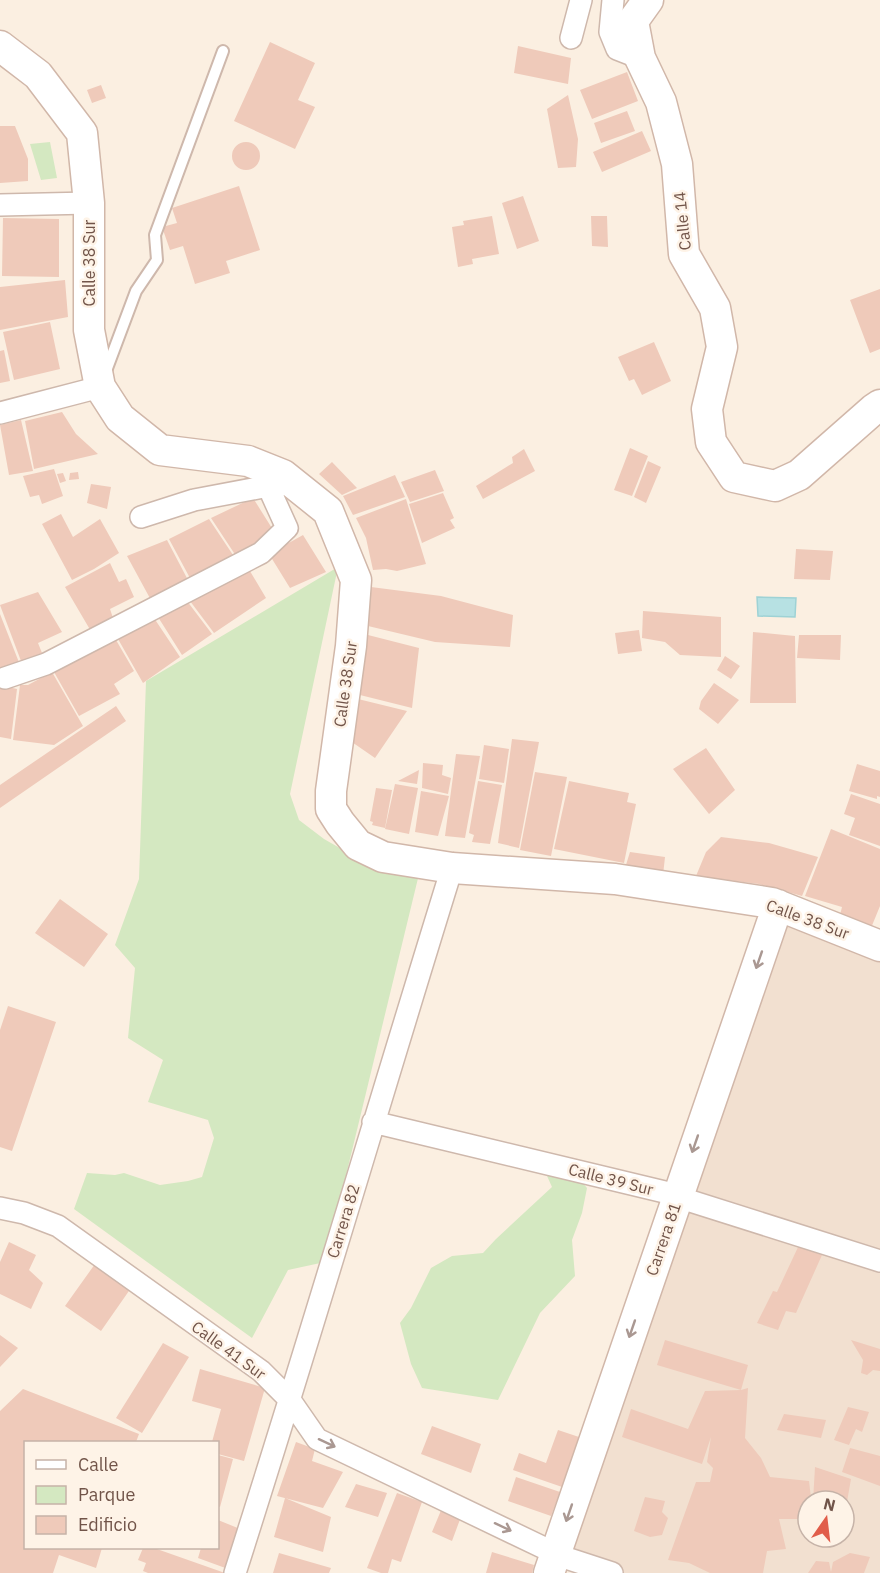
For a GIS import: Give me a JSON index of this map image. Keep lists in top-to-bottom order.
{
  "streets": {
    "street": [
      "Calle 14",
      "Calle 38 Sur",
      "Calle 39 Sur",
      "Carrera 82",
      "Carrera 81",
      "Calle 41 Sur"
    ]
  },
  "crossings": [
    ["Calle 38 Sur", "Carrera 82"],
    ["Calle 38 Sur", "Carrera 81"],
    ["Calle 39 Sur", "Carrera 82"],
    ["Calle 39 Sur", "Carrera 81"],
    ["Carrera 82", "Calle 41 Sur"],
    ["Carrera 81", "Calle 41 Sur"]
  ],
  "one_way": ["Carrera 81", "Calle 41 Sur"],
  "legend": ["Calle", "Parque", "Edificio"],
  "north": "top"
}
